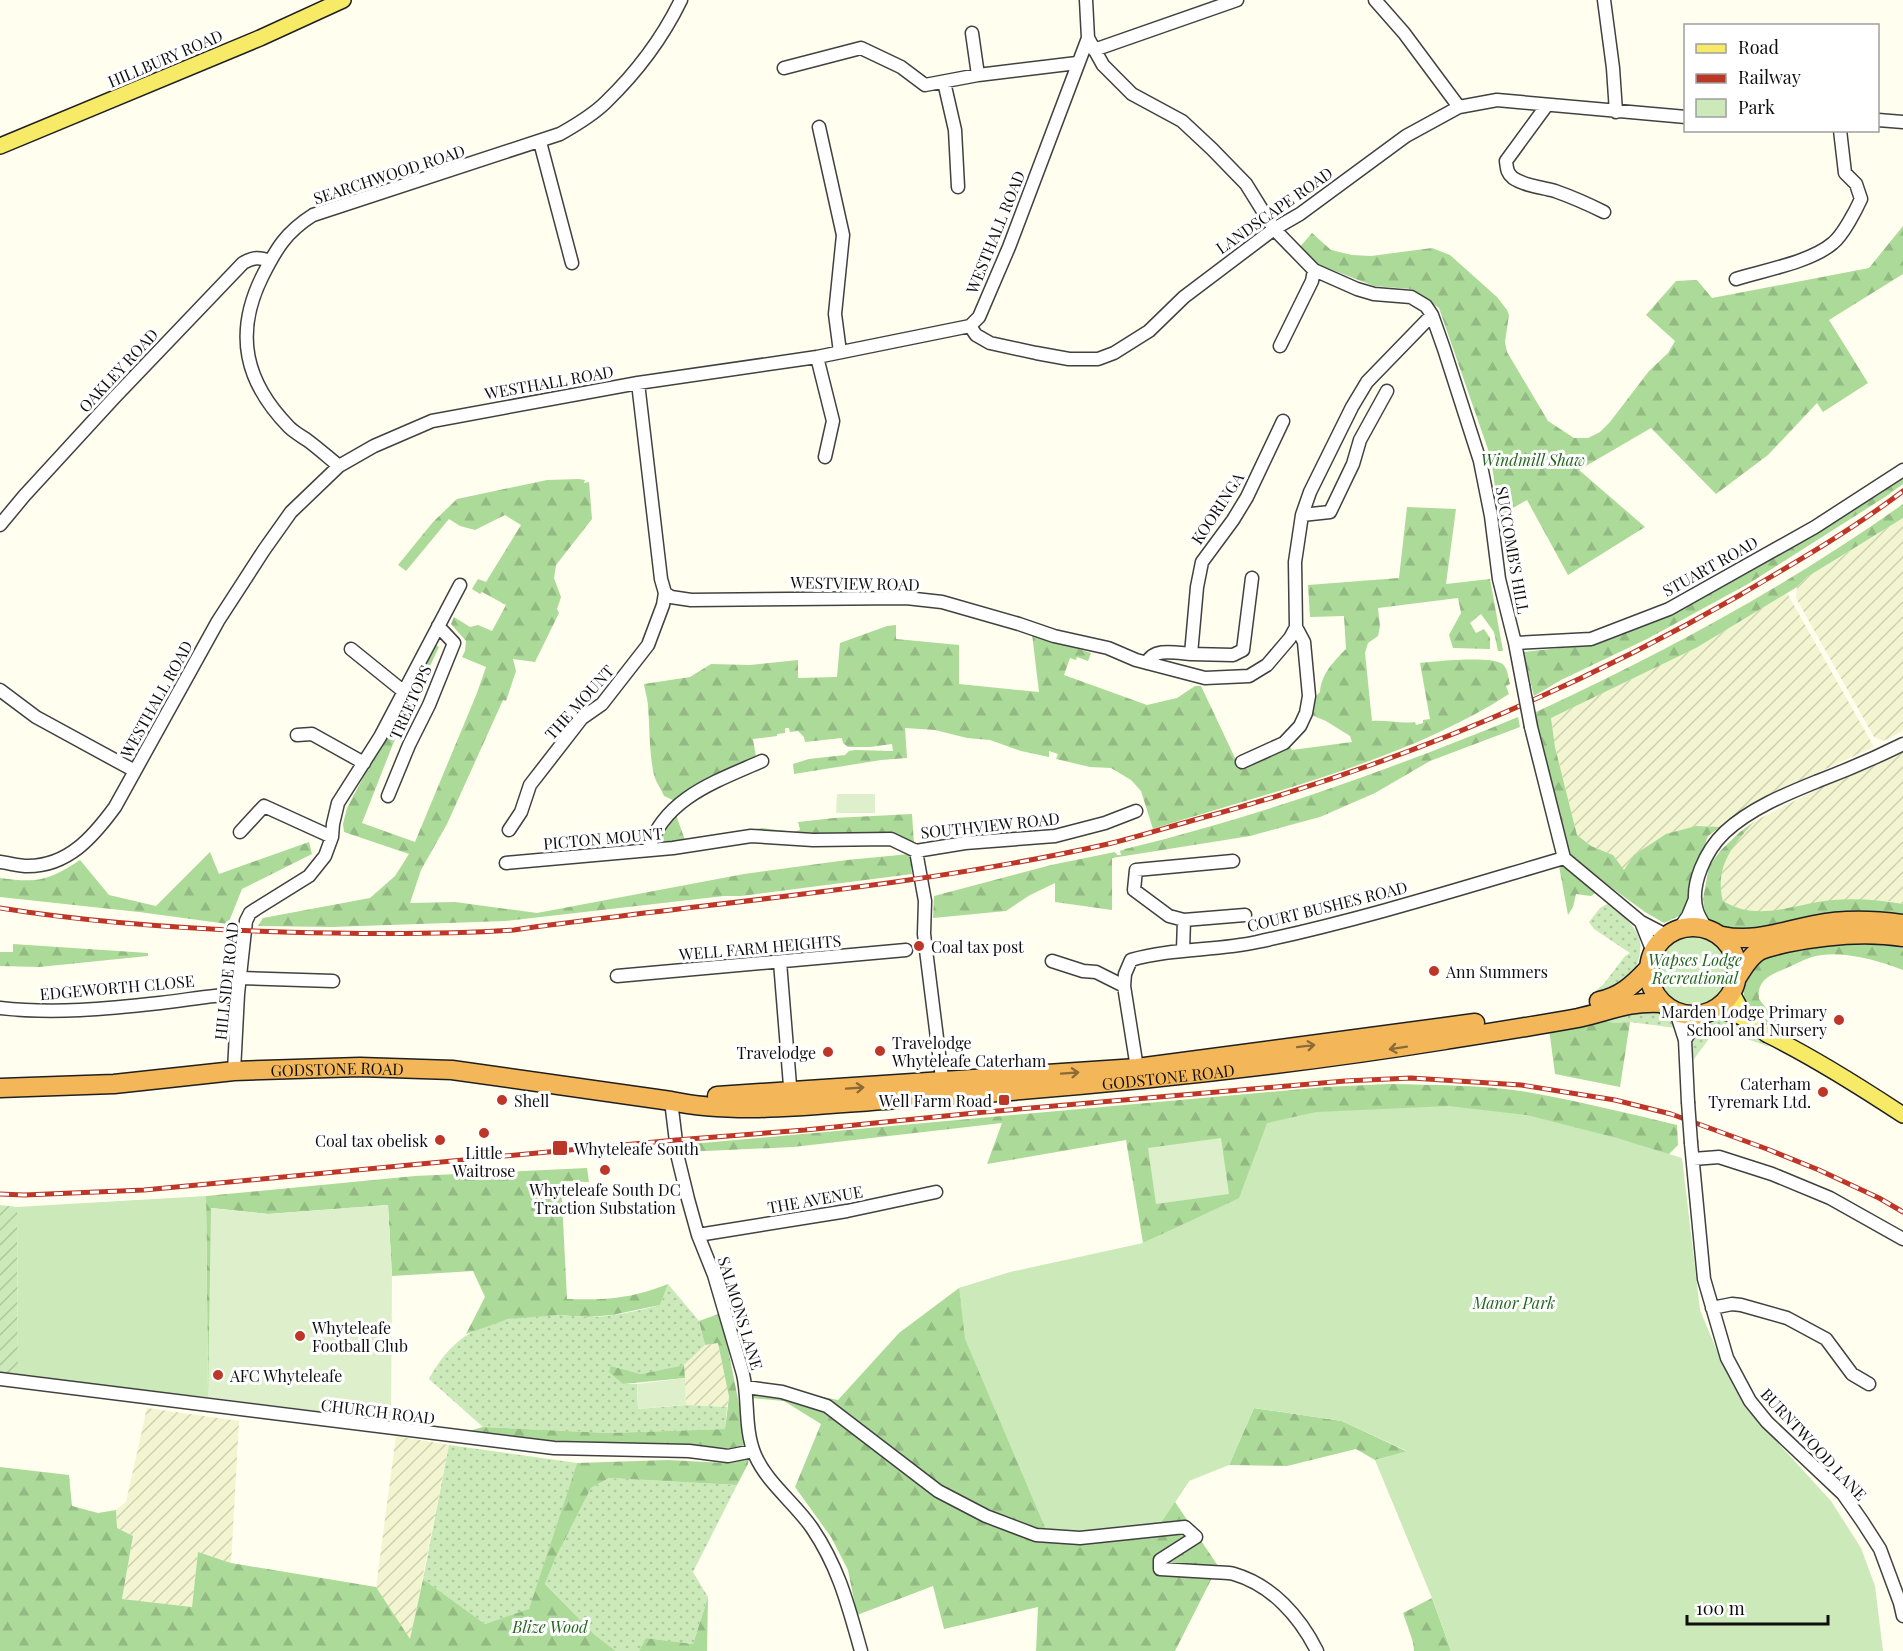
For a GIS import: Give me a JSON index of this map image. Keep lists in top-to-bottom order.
{
  "streets": {
    "highway": ["GODSTONE ROAD"],
    "main road": ["HILLBURY ROAD"],
    "street": [
      "SEARCHWOOD ROAD",
      "LANDSCAPE ROAD",
      "WESTHALL ROAD",
      "OAKLEY ROAD",
      "KOORINGA",
      "SUCCOMB'S HILL",
      "STUART ROAD",
      "WESTVIEW ROAD",
      "TREETOPS",
      "THE MOUNT",
      "SOUTHVIEW ROAD",
      "PICTON MOUNT",
      "COURT BUSHES ROAD",
      "WELL FARM HEIGHTS",
      "HILLSIDE ROAD",
      "EDGEWORTH CLOSE",
      "THE AVENUE",
      "SALMONS LANE",
      "CHURCH ROAD",
      "BURNTWOOD LANE"
    ]
  },
  "crossings": [
    ["SEARCHWOOD ROAD", "WESTHALL ROAD"],
    ["SEARCHWOOD ROAD", "OAKLEY ROAD"],
    ["LANDSCAPE ROAD", "WESTHALL ROAD"],
    ["SUCCOMB'S HILL", "STUART ROAD"],
    ["SUCCOMB'S HILL", "COURT BUSHES ROAD"],
    ["WESTVIEW ROAD", "THE MOUNT"],
    ["TREETOPS", "HILLSIDE ROAD"],
    ["SOUTHVIEW ROAD", "PICTON MOUNT"],
    ["COURT BUSHES ROAD", "GODSTONE ROAD"],
    ["HILLSIDE ROAD", "EDGEWORTH CLOSE"],
    ["HILLSIDE ROAD", "GODSTONE ROAD"],
    ["GODSTONE ROAD", "SALMONS LANE"],
    ["GODSTONE ROAD", "BURNTWOOD LANE"],
    ["THE AVENUE", "SALMONS LANE"],
    ["SALMONS LANE", "CHURCH ROAD"]
  ],
  "parks": [
    "Windmill Shaw",
    "Wapses Lodge Recreational",
    "Manor Park",
    "Blize Wood"
  ],
  "places": {
    "other": [
      "Coal tax post",
      "Ann Summers",
      "Marden Lodge Primary School and Nursery",
      "Travelodge Whyteleafe Caterham",
      "Travelodge",
      "Caterham Tyremark Ltd.",
      "Shell",
      "Little Waitrose",
      "Coal tax obelisk",
      "Whyteleafe South DC Traction Substation",
      "Whyteleafe Football Club",
      "AFC Whyteleafe"
    ],
    "transit": ["Well Farm Road", "Whyteleafe South"]
  },
  "legend": ["Road", "Railway", "Park"],
  "scale_bar": "100 m"
}
